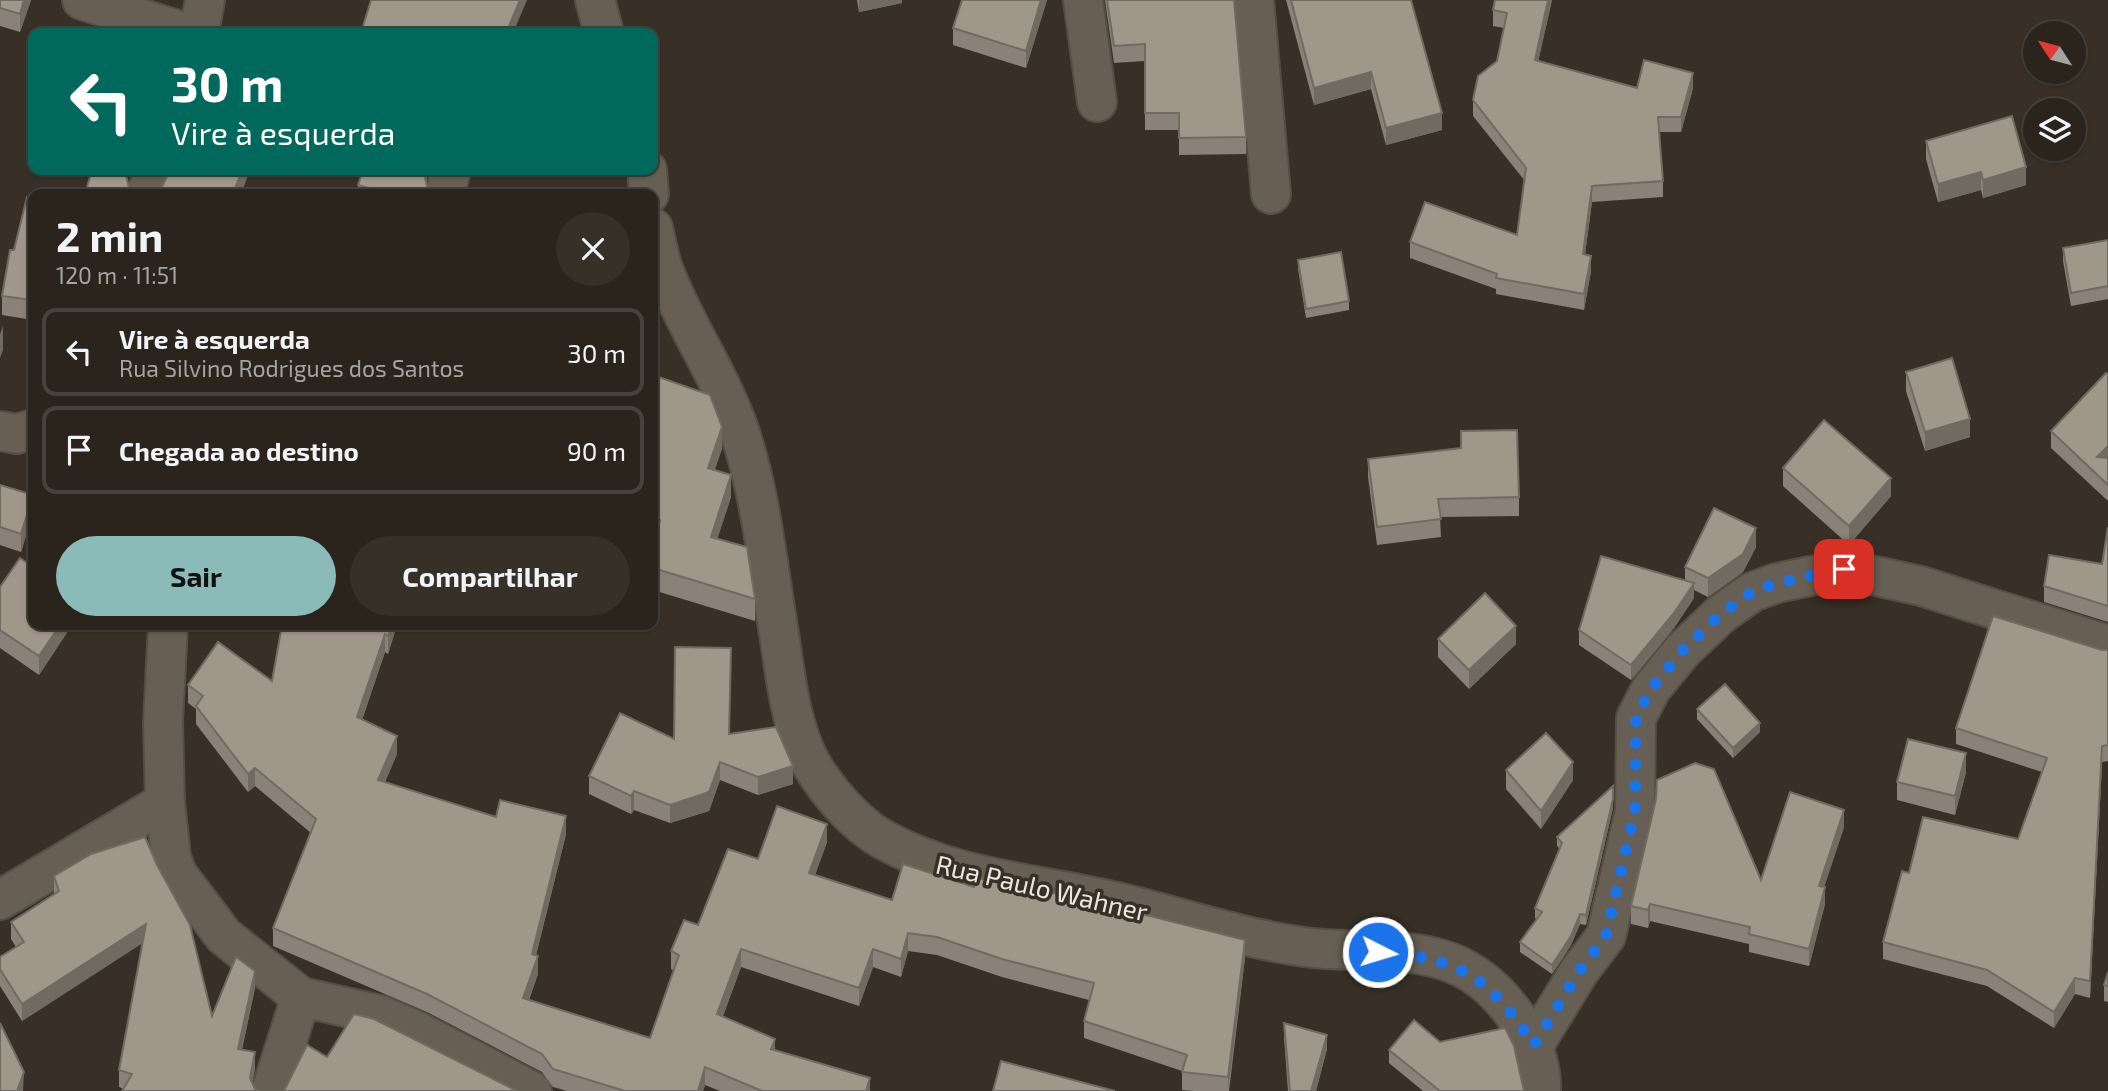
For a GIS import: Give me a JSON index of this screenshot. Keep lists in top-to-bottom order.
{
  "streets": {
    "street": ["Rua Paulo Wahner"]
  },
  "north": "top left",
  "page": {
    "turn": ["30 m", "Vire à esquerda"],
    "heading": ["2 min", "120 m · 11:51"],
    "list": [
      {
        "name": "Vire à esquerda",
        "note": "Rua Silvino Rodrigues dos Santos",
        "value": "30 m"
      },
      {
        "name": "Chegada ao destino",
        "value": "90 m"
      }
    ],
    "buttons": ["Sair", "Compartilhar"]
  }
}
